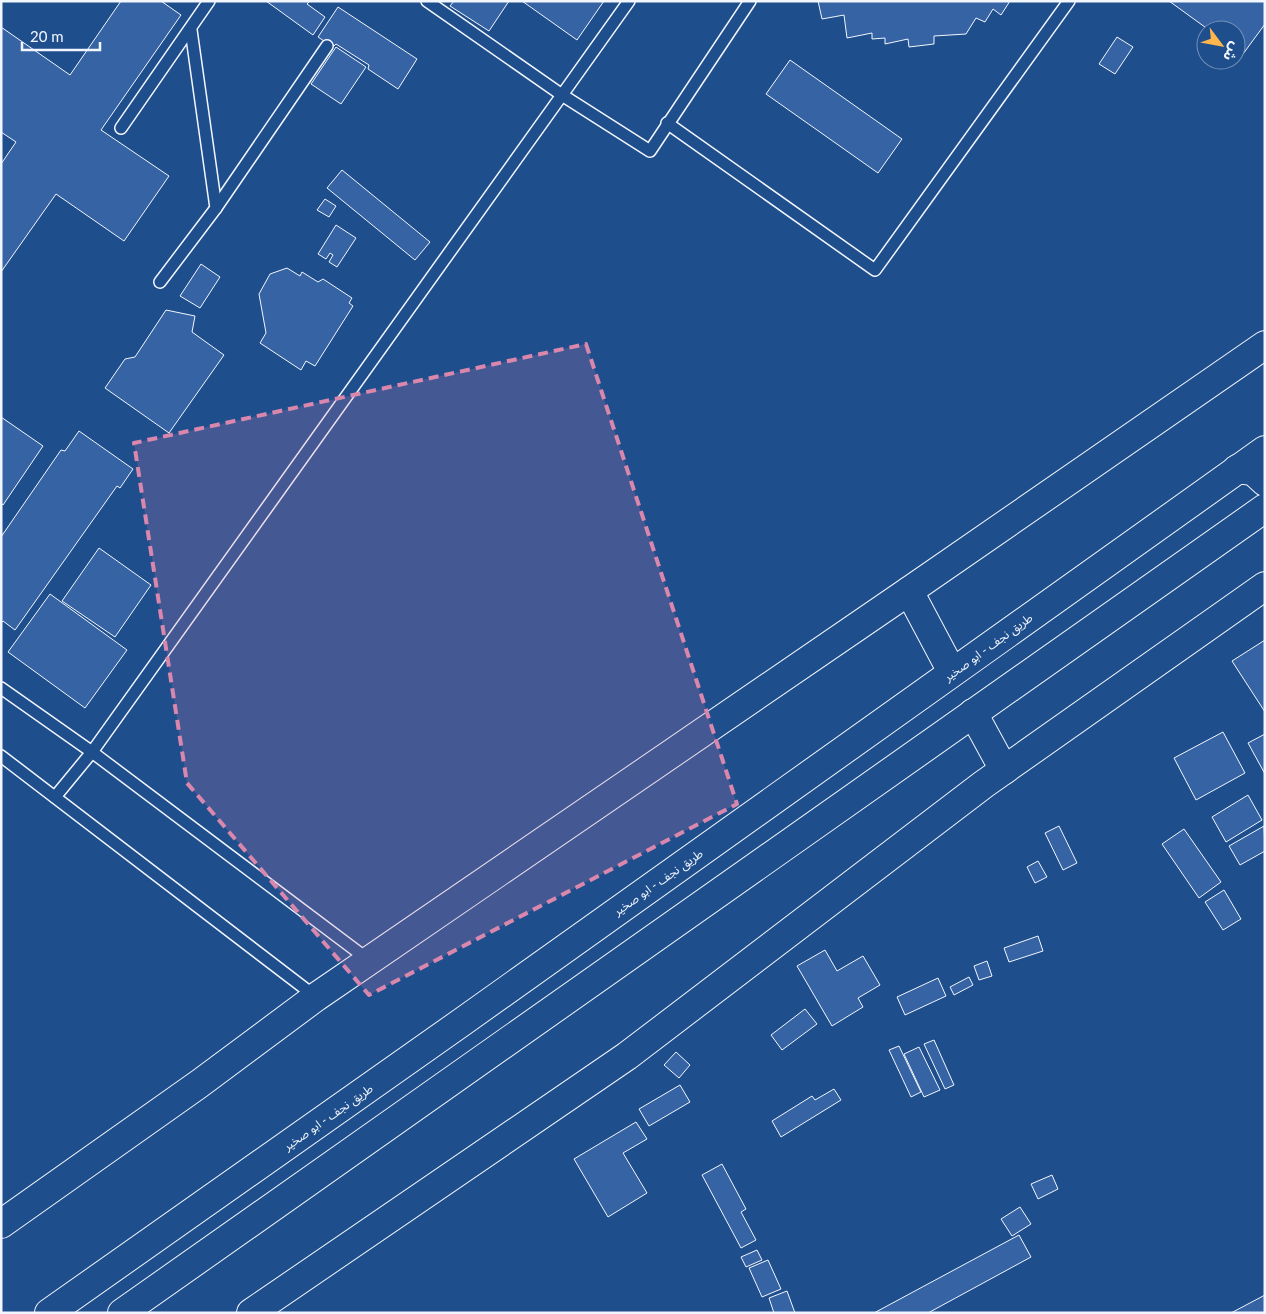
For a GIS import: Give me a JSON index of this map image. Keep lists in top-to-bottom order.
{
  "streets": {
    "main road": ["طريق نجف - ابو صخير"]
  },
  "scale_bar": "20 m",
  "north": "bottom right"
}
